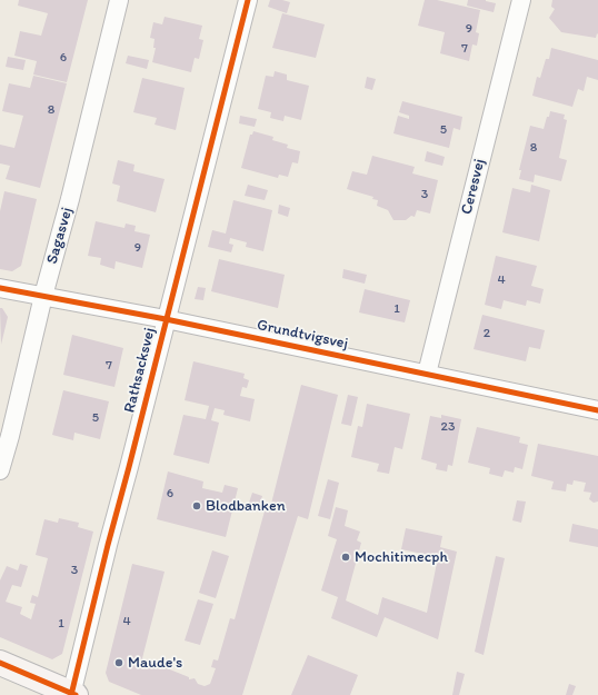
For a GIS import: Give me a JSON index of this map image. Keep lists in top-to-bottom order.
{
  "streets": {
    "street": [
      "Ceresvej",
      "Sagasvej",
      "Grundtvigsvej",
      "Rathsacksvej"
    ]
  },
  "crossings": [
    ["Ceresvej", "Grundtvigsvej"],
    ["Sagasvej", "Grundtvigsvej"],
    ["Grundtvigsvej", "Rathsacksvej"]
  ],
  "places": ["Blodbanken", "Mochitimecph", "Maude's"],
  "house_numbers": [
    "9",
    "7",
    "6",
    "8",
    "5",
    "8",
    "3",
    "9",
    "4",
    "1",
    "2",
    "7",
    "5",
    "23",
    "6",
    "3",
    "4",
    "1"
  ]
}
